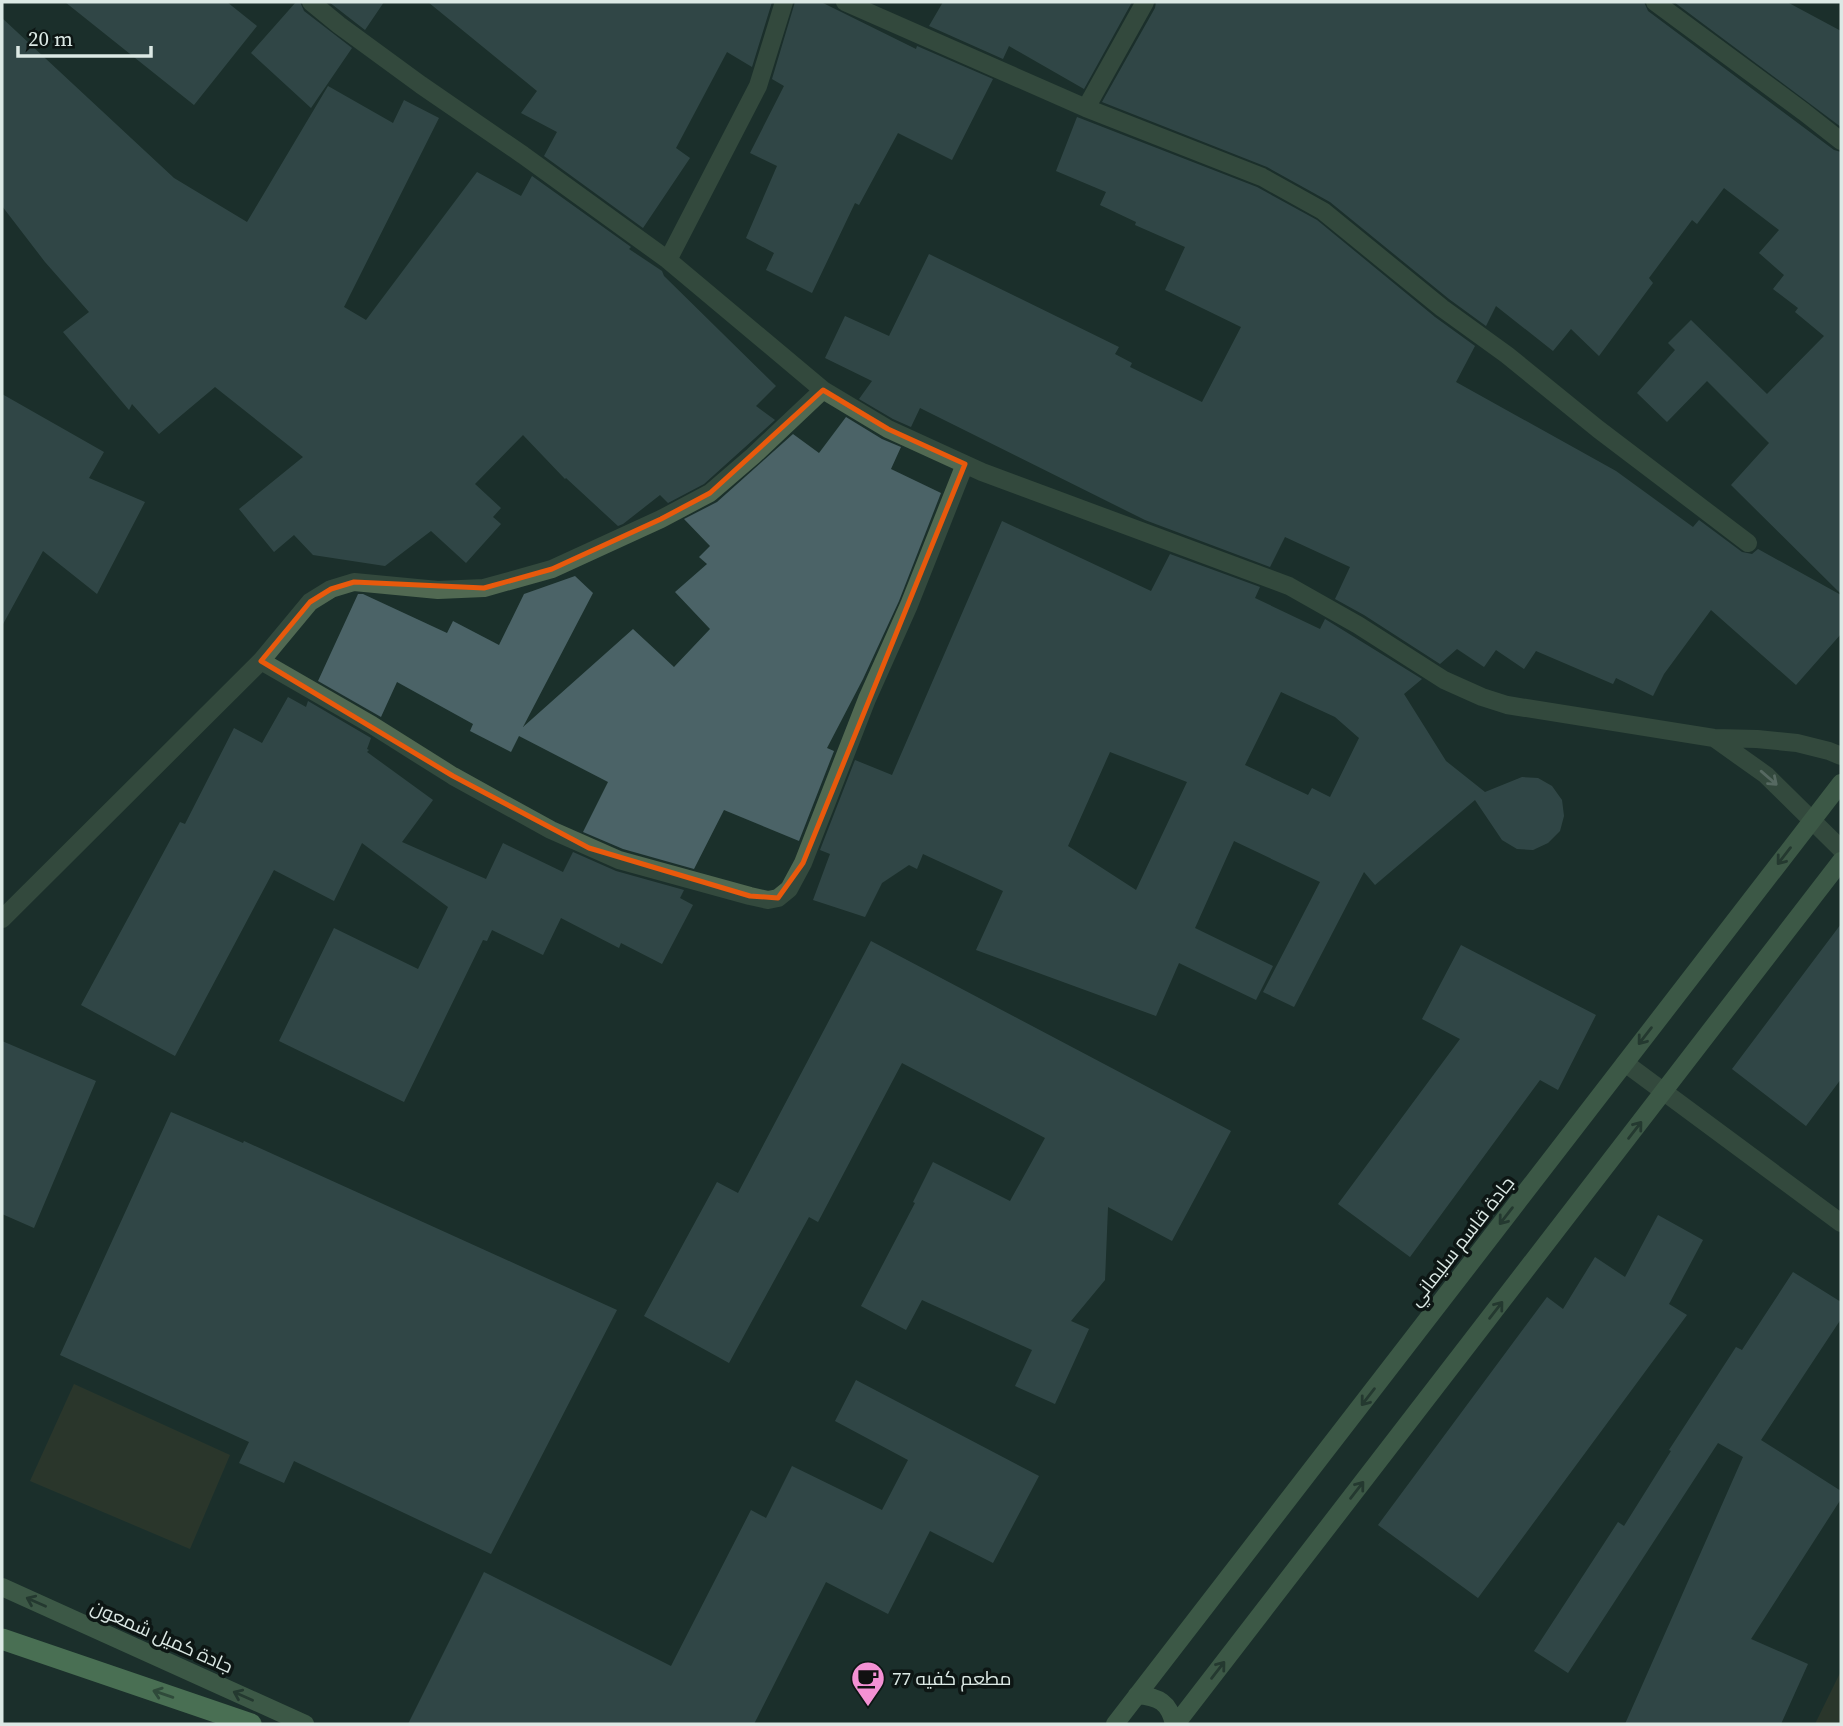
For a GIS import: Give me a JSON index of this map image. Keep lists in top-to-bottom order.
{
  "streets": {
    "street": ["جادة قاسم سليماني", "جادة كميل شمعون"]
  },
  "one_way": ["جادة كميل شمعون"],
  "places": {
    "cafe": ["مطعم كفيه 77"]
  },
  "scale_bar": "20 m"
}
